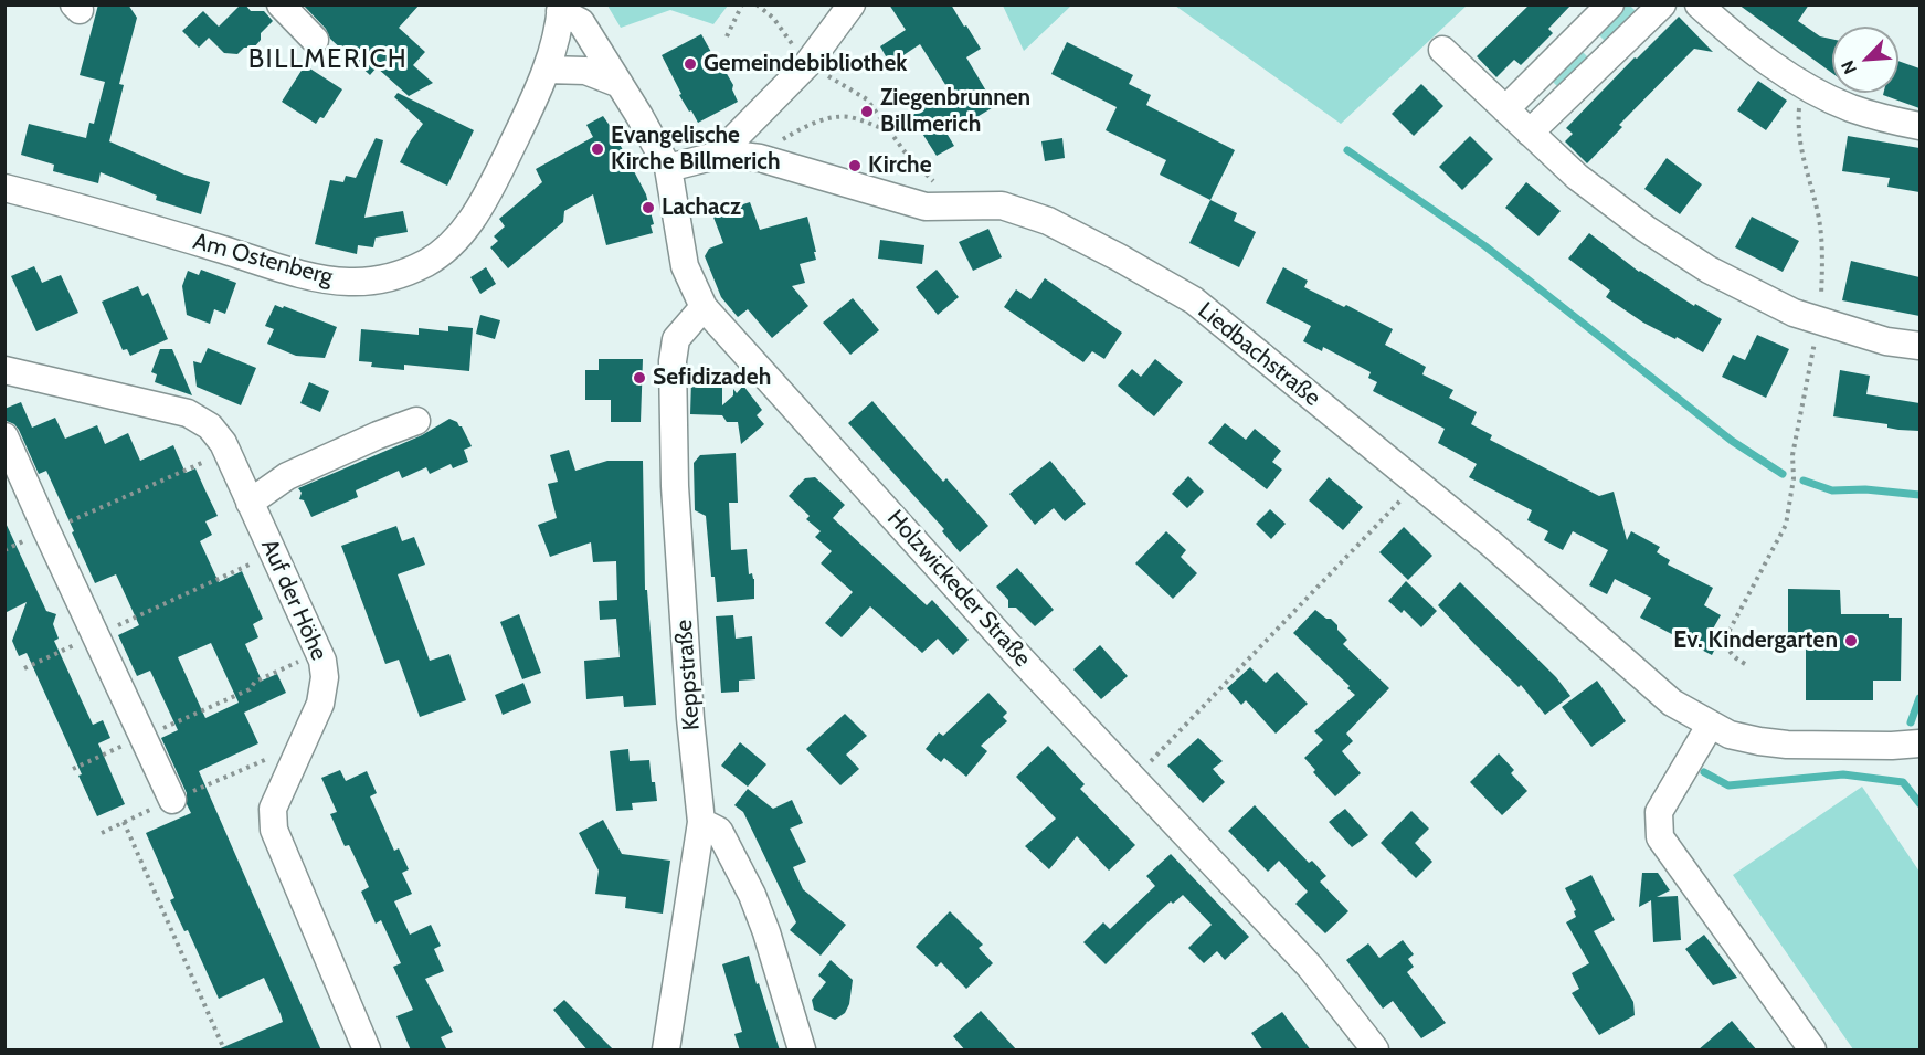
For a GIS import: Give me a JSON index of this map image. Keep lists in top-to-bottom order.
{
  "streets": {
    "street": [
      "Am Ostenberg",
      "Liedbachstraße",
      "Holzwickeder Straße",
      "Auf der Höhe",
      "Keppstraße"
    ]
  },
  "crossings": [
    ["Am Ostenberg", "Holzwickeder Straße"],
    ["Liedbachstraße", "Holzwickeder Straße"],
    ["Holzwickeder Straße", "Keppstraße"]
  ],
  "districts": ["BILLMERICH"],
  "places": [
    "Gemeindebibliothek",
    "Ziegenbrunnen Billmerich",
    "Evangelische Kirche Billmerich",
    "Kirche",
    "Lachacz",
    "Sefidizadeh",
    "Ev. Kindergarten"
  ],
  "north": "bottom left"
}
